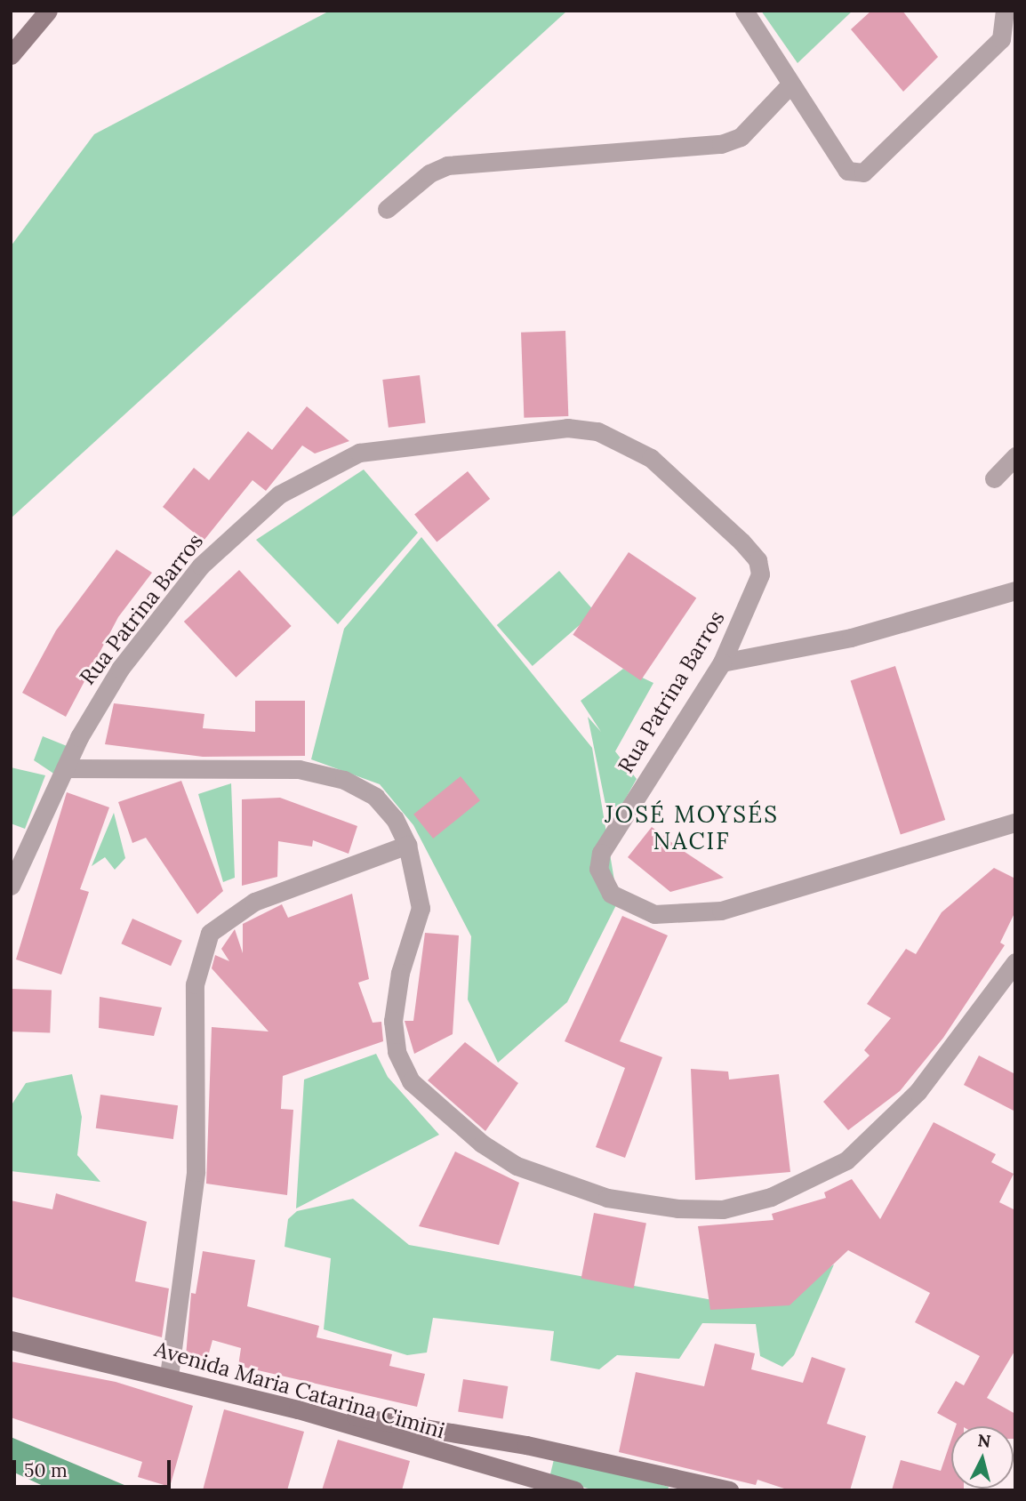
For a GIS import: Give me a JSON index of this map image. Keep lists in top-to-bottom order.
{
  "streets": {
    "main road": ["Avenida Maria Catarina Cimini"],
    "street": ["Rua Patrina Barros"]
  },
  "districts": ["JOSÉ MOYSÉS NACIF"],
  "scale_bar": "50 m",
  "north": "top"
}
